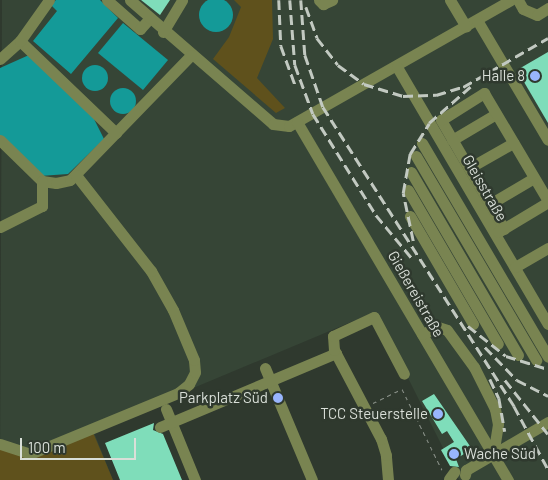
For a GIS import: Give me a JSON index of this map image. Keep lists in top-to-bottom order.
{
  "streets": {
    "street": ["Gleisstraße", "Gießereistraße"]
  },
  "places": [
    "Halle 8",
    "Parkplatz Süd",
    "TCC Steuerstelle",
    "Wache Süd"
  ],
  "scale_bar": "100 m"
}
